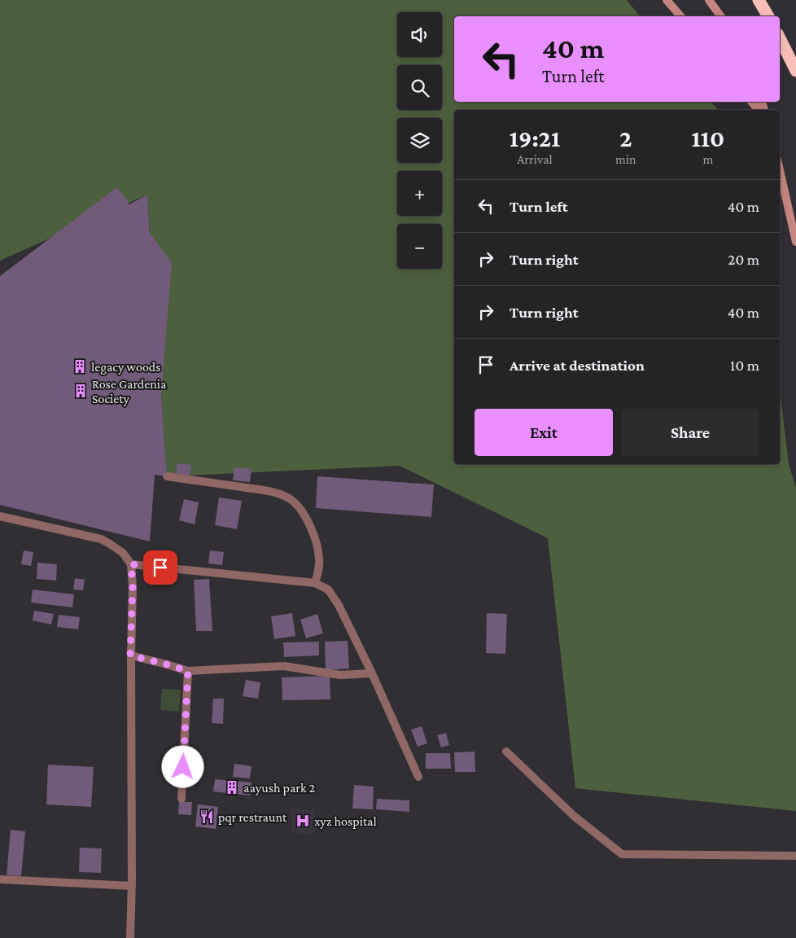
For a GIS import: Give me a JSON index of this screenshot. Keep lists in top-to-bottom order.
{
  "places": {
    "building": ["legacy woods", "Rose Gardenia Society", "aayush park 2"],
    "restaurant": ["pqr restraunt"],
    "hospital": ["xyz hospital"]
  },
  "page": {
    "map_buttons": ["+", "−"],
    "turn": ["40 m", "Turn left"],
    "eta": [
      "19:21",
      "Arrival",
      "2",
      "min",
      "110",
      "m"
    ],
    "list": [
      {
        "name": "Turn left",
        "value": "40 m"
      },
      {
        "name": "Turn right",
        "value": "20 m"
      },
      {
        "name": "Turn right",
        "value": "40 m"
      },
      {
        "name": "Arrive at destination",
        "value": "10 m"
      }
    ],
    "buttons": ["Exit", "Share"]
  }
}
